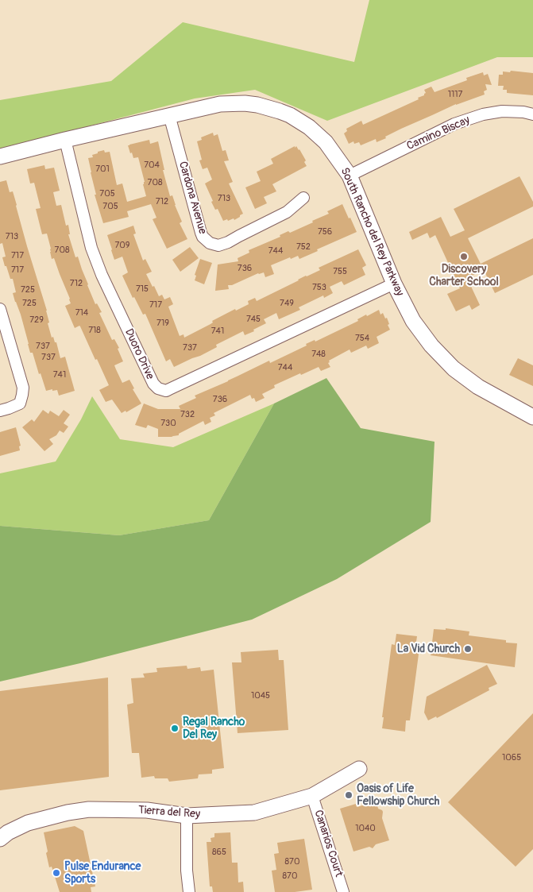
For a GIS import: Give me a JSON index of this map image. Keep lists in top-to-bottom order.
{
  "streets": {
    "street": [
      "Camino Biscay",
      "Cardona Avenue",
      "South Rancho del Rey Parkway",
      "Duoro Drive",
      "Tierra del Rey",
      "Canarios Court"
    ]
  },
  "crossings": [
    ["Camino Biscay", "South Rancho del Rey Parkway"],
    ["Cardona Avenue", "South Rancho del Rey Parkway"],
    ["South Rancho del Rey Parkway", "Duoro Drive"],
    ["Tierra del Rey", "Canarios Court"]
  ],
  "places": [
    "Discovery Charter School",
    "La Vid Church",
    "Regal Rancho Del Rey",
    "Oasis of Life Fellowship Church",
    "Pulse Endurance Sports"
  ],
  "house_numbers": [
    "1117",
    "704",
    "701",
    "708",
    "705",
    "713",
    "712",
    "705",
    "756",
    "713",
    "709",
    "752",
    "708",
    "744",
    "717",
    "736",
    "717",
    "755",
    "712",
    "753",
    "715",
    "725",
    "725",
    "749",
    "717",
    "714",
    "745",
    "729",
    "719",
    "718",
    "741",
    "754",
    "737",
    "737",
    "748",
    "737",
    "744",
    "741",
    "736",
    "732",
    "730",
    "1045",
    "1065",
    "1040",
    "865",
    "870",
    "870"
  ]
}
